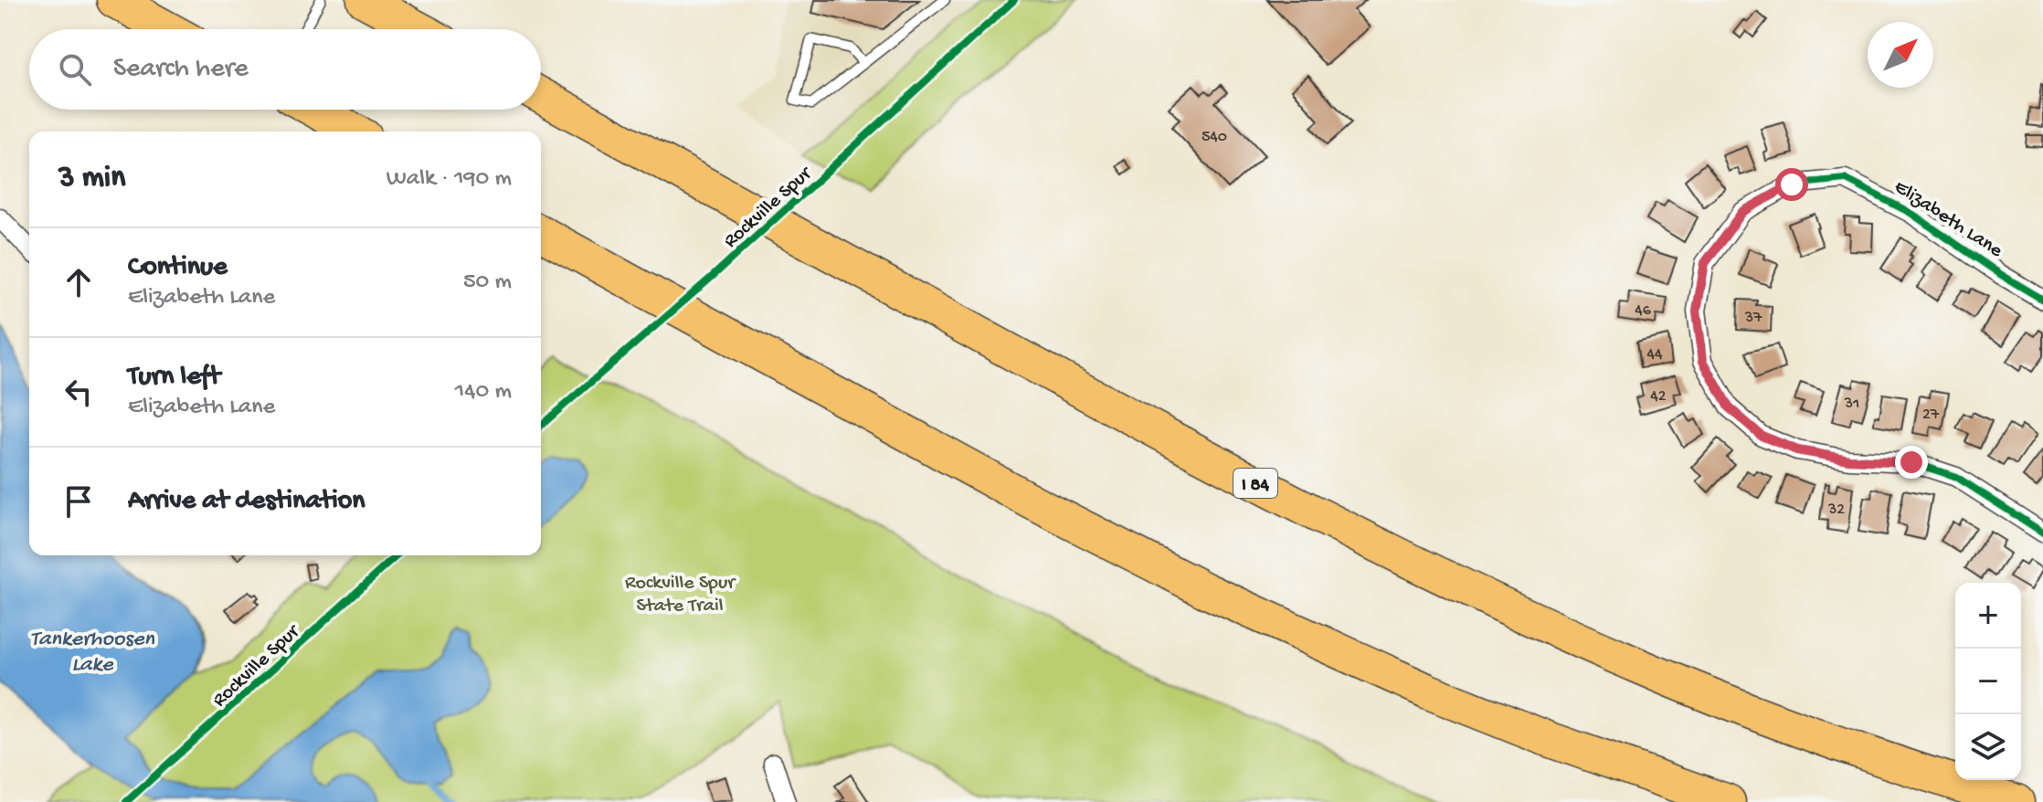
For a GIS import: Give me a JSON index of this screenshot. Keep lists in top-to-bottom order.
{
  "streets": {
    "highway": ["I 84"],
    "street": ["Elizabeth Lane"],
    "cycle path": ["Rockville Spur"]
  },
  "water": ["Tankerhoosen Lake"],
  "parks": ["Rockville Spur State Trail"],
  "house_numbers": [
    "540",
    "46",
    "37",
    "44",
    "42",
    "31",
    "27",
    "32"
  ],
  "north": "top right",
  "page": {
    "search": "Search here",
    "heading": ["3 min", "Walk · 190 m"],
    "list": [
      ["Continue", "Elizabeth Lane", "50 m"],
      ["Turn left", "Elizabeth Lane", "140 m"],
      "Arrive at destination"
    ],
    "map_buttons": ["+", "−"]
  }
}
